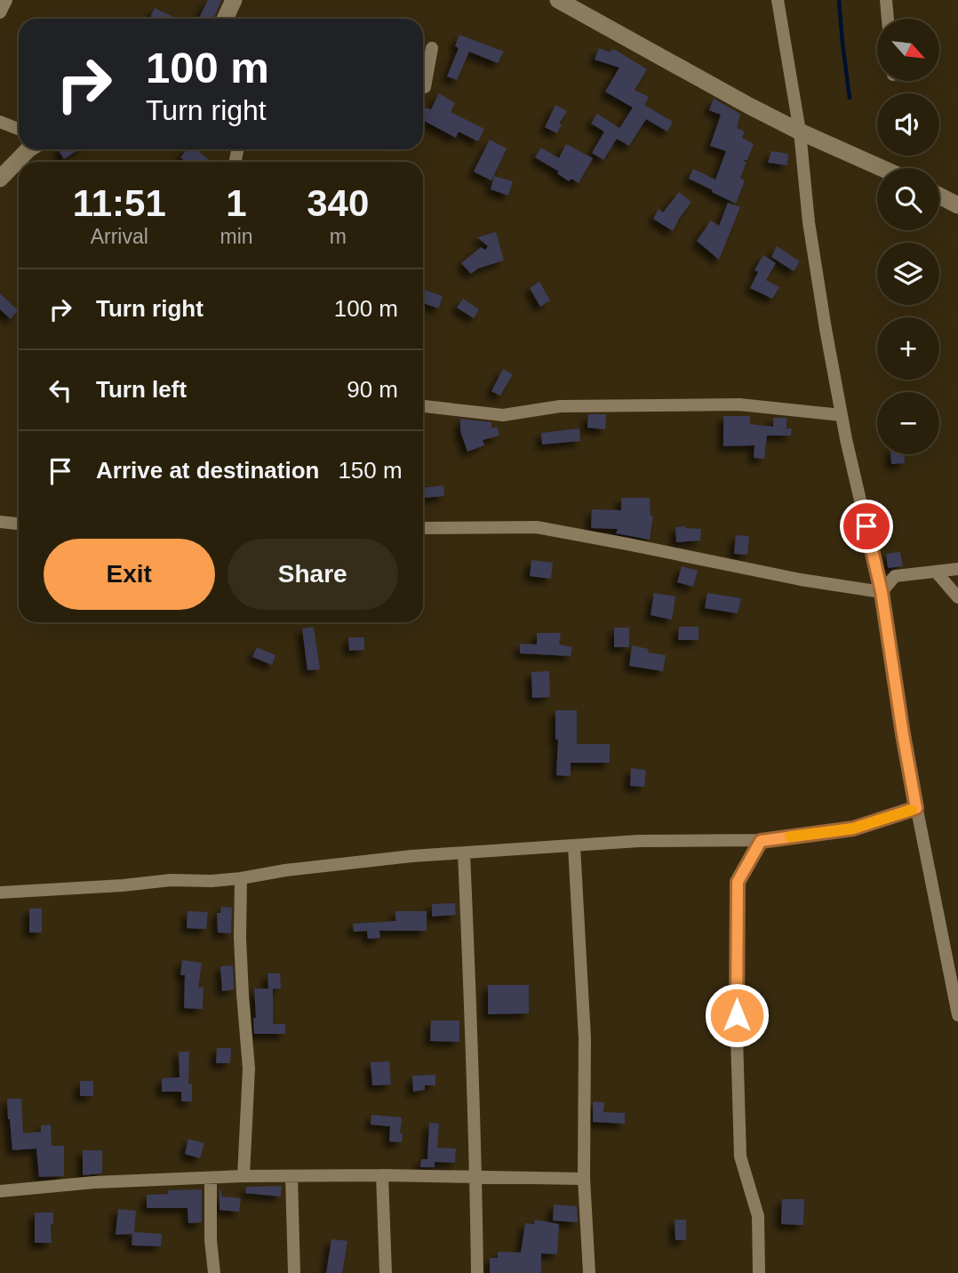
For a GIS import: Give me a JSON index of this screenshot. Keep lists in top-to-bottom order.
{
  "north": "bottom right",
  "page": {
    "map_buttons": ["+", "−"],
    "turn": ["100 m", "Turn right"],
    "eta": [
      "11:51",
      "Arrival",
      "1",
      "min",
      "340",
      "m"
    ],
    "list": [
      {
        "name": "Turn right",
        "value": "100 m"
      },
      {
        "name": "Turn left",
        "value": "90 m"
      },
      {
        "name": "Arrive at destination",
        "value": "150 m"
      }
    ],
    "buttons": ["Exit", "Share"]
  }
}
